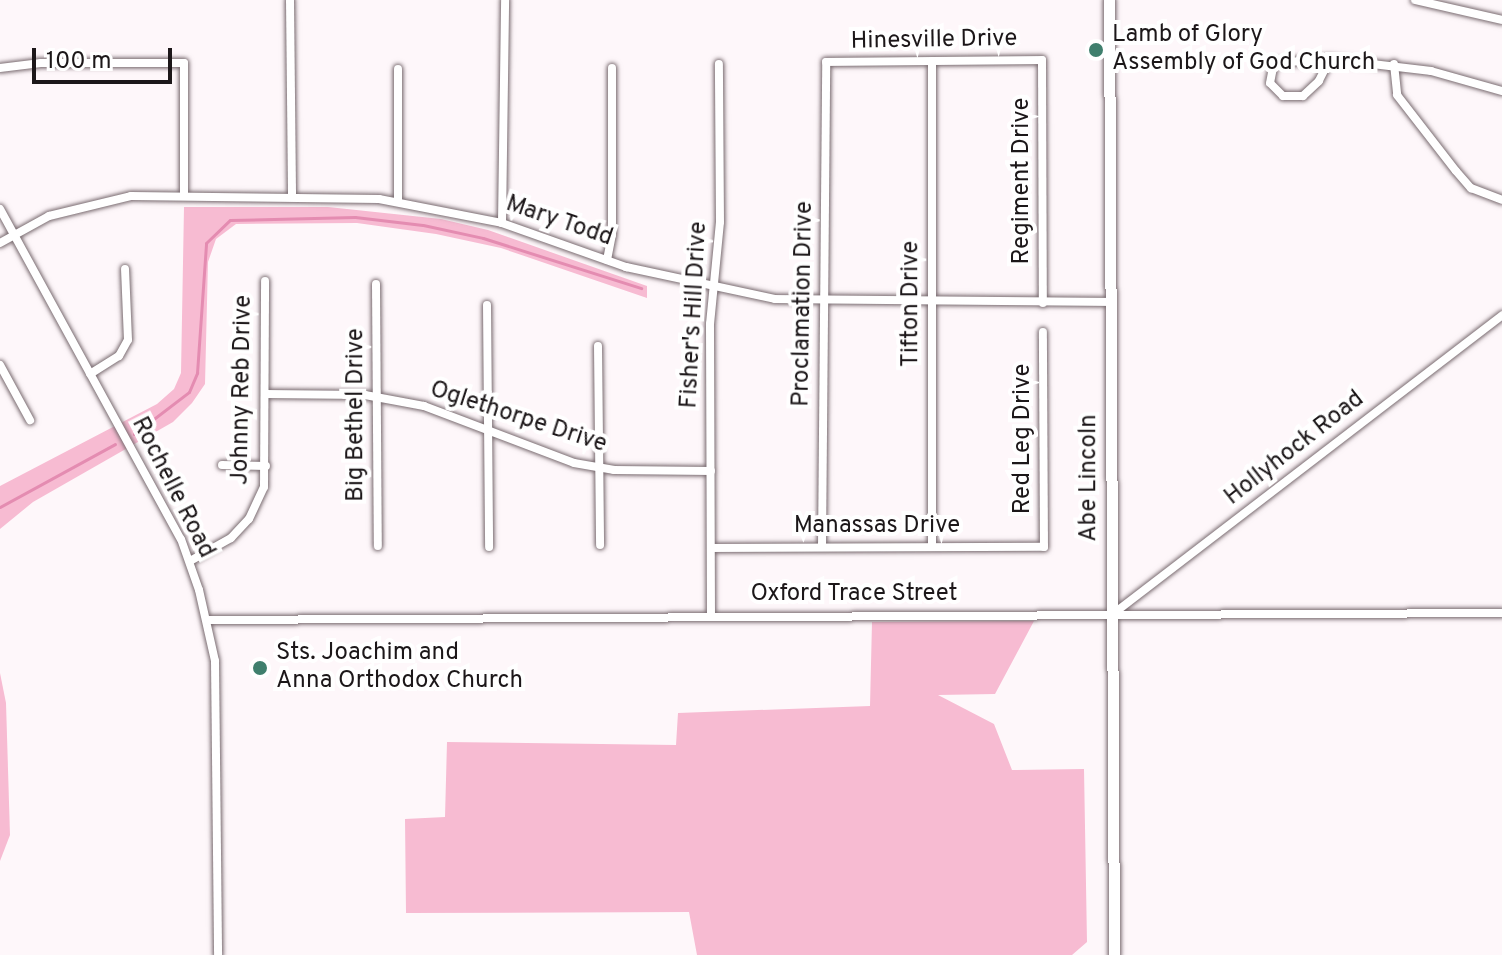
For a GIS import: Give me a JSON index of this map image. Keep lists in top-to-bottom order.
{
  "streets": {
    "street": [
      "Hinesville Drive",
      "Regiment Drive",
      "Mary Todd",
      "Proclamation Drive",
      "Tifton Drive",
      "Fisher's Hill Drive",
      "Johnny Reb Drive",
      "Big Bethel Drive",
      "Oglethorpe Drive",
      "Red Leg Drive",
      "Hollyhock Road",
      "Abe Lincoln",
      "Rochelle Road",
      "Manassas Drive",
      "Oxford Trace Street"
    ]
  },
  "crossings": [
    ["Hinesville Drive", "Regiment Drive"],
    ["Hinesville Drive", "Proclamation Drive"],
    ["Hinesville Drive", "Tifton Drive"],
    ["Regiment Drive", "Mary Todd"],
    ["Mary Todd", "Proclamation Drive"],
    ["Mary Todd", "Tifton Drive"],
    ["Mary Todd", "Fisher's Hill Drive"],
    ["Mary Todd", "Abe Lincoln"],
    ["Mary Todd", "Rochelle Road"],
    ["Proclamation Drive", "Manassas Drive"],
    ["Tifton Drive", "Manassas Drive"],
    ["Fisher's Hill Drive", "Oglethorpe Drive"],
    ["Fisher's Hill Drive", "Manassas Drive"],
    ["Fisher's Hill Drive", "Oxford Trace Street"],
    ["Johnny Reb Drive", "Oglethorpe Drive"],
    ["Johnny Reb Drive", "Rochelle Road"],
    ["Big Bethel Drive", "Oglethorpe Drive"],
    ["Red Leg Drive", "Manassas Drive"],
    ["Hollyhock Road", "Abe Lincoln"],
    ["Hollyhock Road", "Oxford Trace Street"],
    ["Abe Lincoln", "Oxford Trace Street"],
    ["Rochelle Road", "Oxford Trace Street"]
  ],
  "places": ["Lamb of Glory Assembly of God Church", "Sts. Joachim and Anna Orthodox Church"],
  "scale_bar": "100 m"
}
